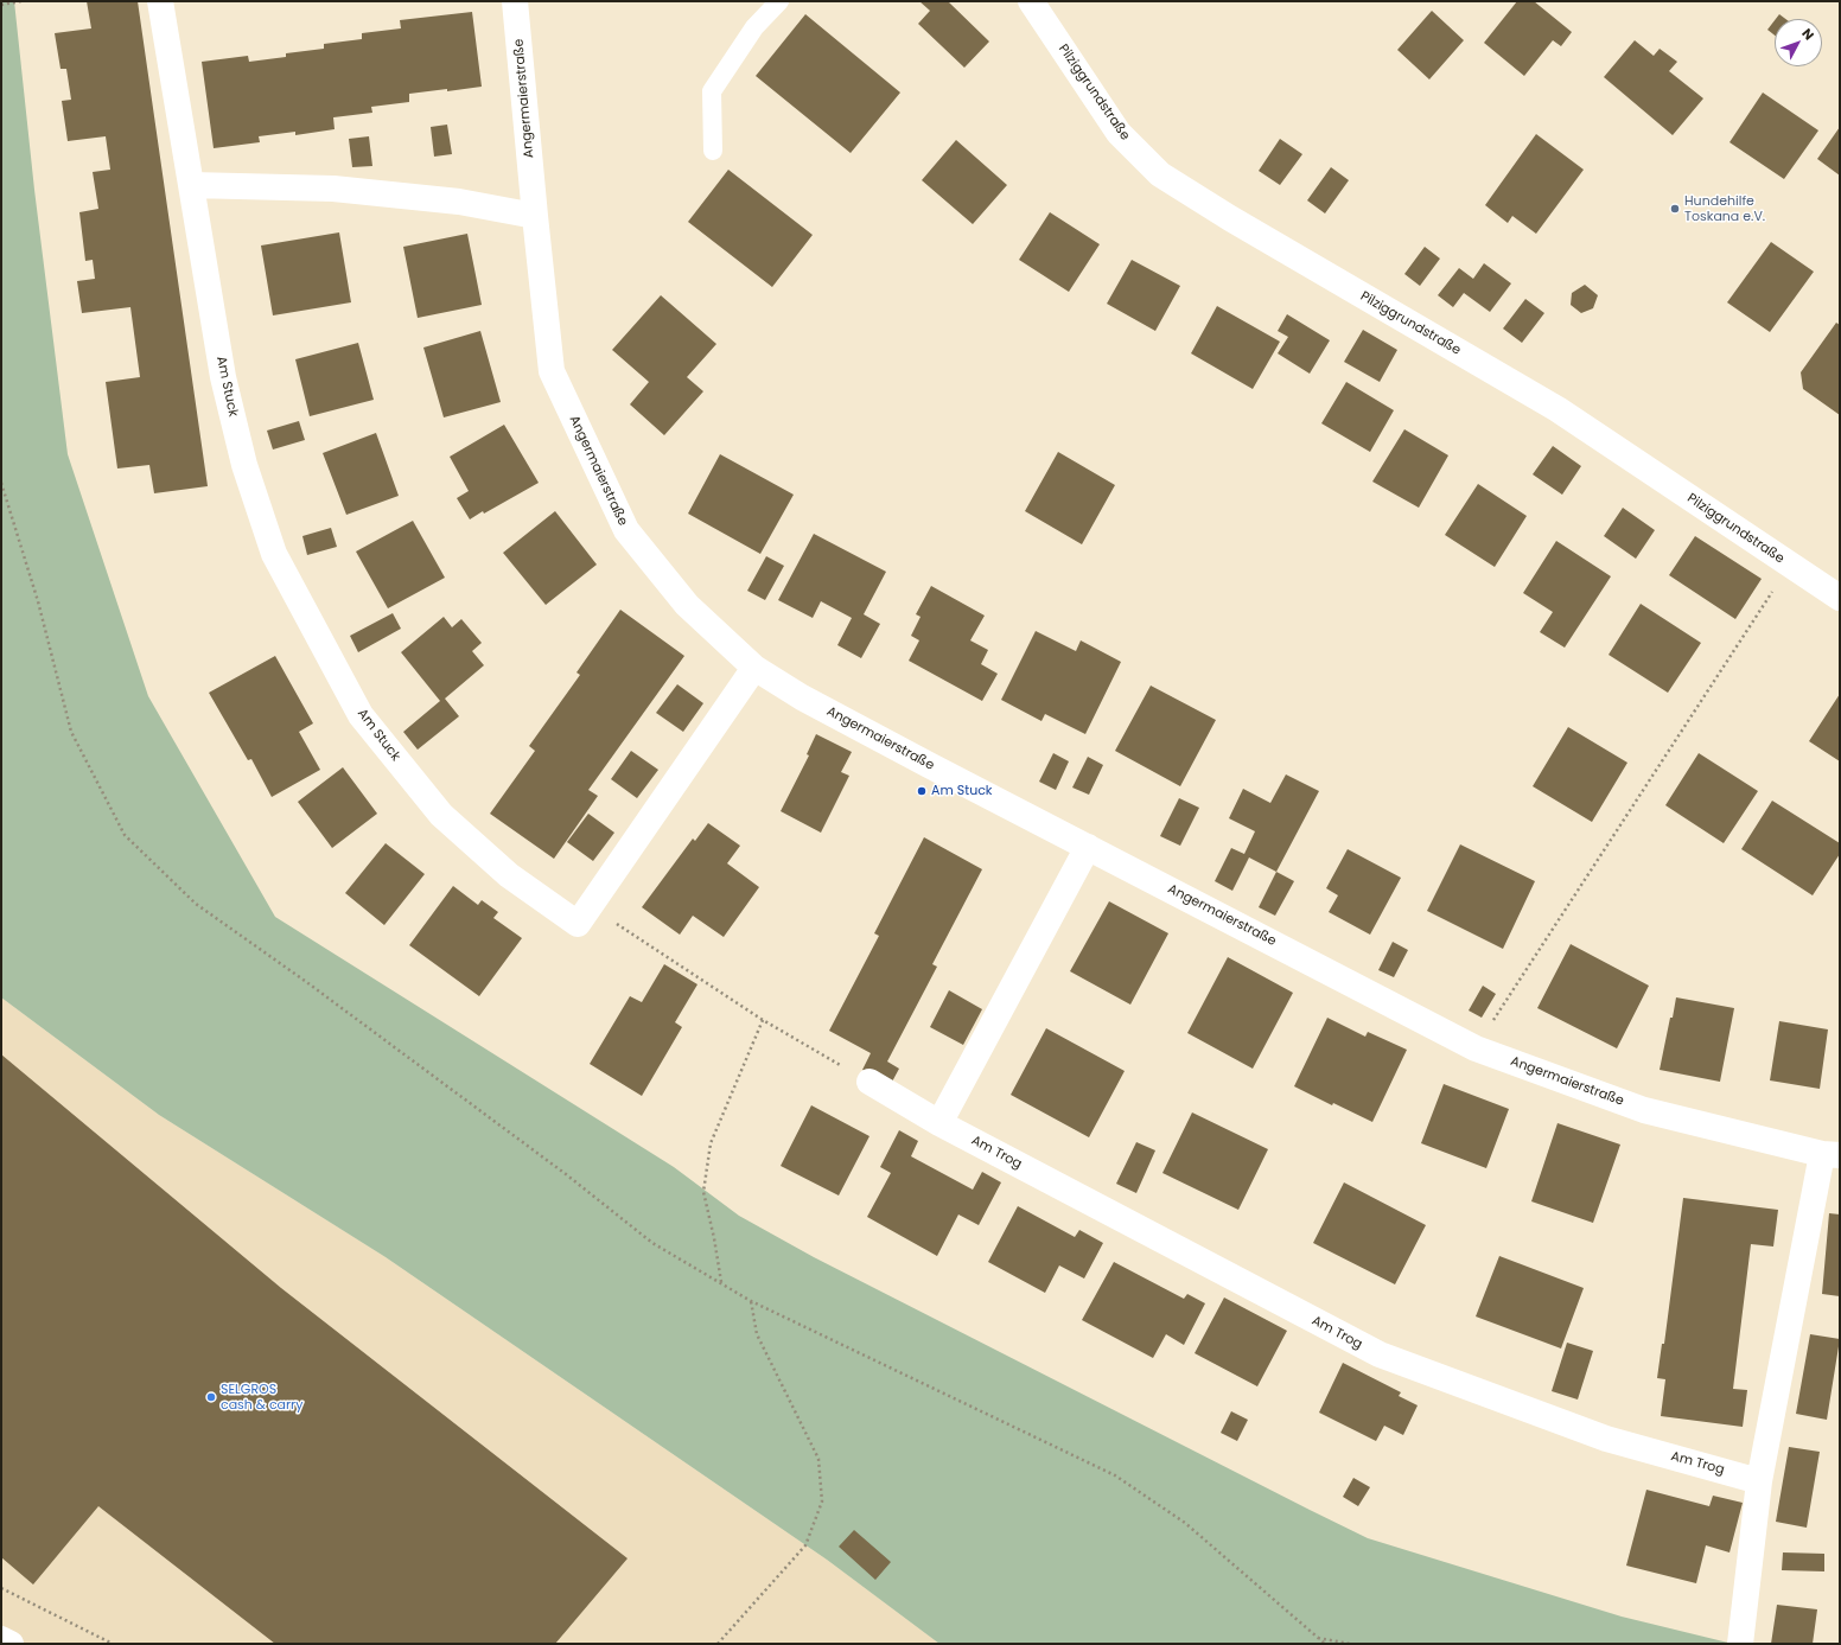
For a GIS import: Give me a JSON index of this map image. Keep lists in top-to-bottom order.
{
  "streets": {
    "street": [
      "Pilziggrundstraße",
      "Angermaierstraße",
      "Am Stuck",
      "Am Trog"
    ]
  },
  "crossings": [
    ["Angermaierstraße", "Am Stuck"]
  ],
  "places": ["Hundehilfe Toskana e.V.", "Am Stuck", "SELGROS cash & carry"],
  "north": "top right"
}
